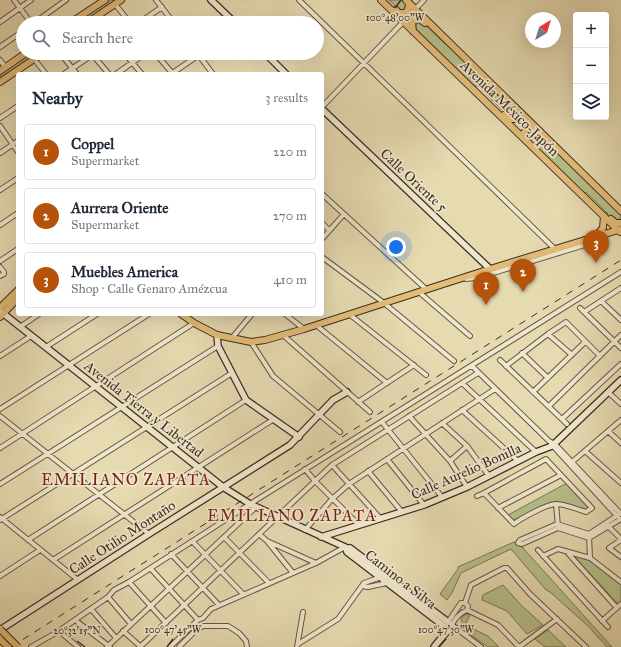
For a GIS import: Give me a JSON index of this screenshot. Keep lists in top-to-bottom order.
{
  "streets": {
    "main road": ["Avenida México-Japón"],
    "street": [
      "Calle Oriente 5",
      "Avenida Tierra y Libertad",
      "Calle Aurelio Bonilla",
      "Calle Otilio Montaño",
      "Camino a Silva"
    ]
  },
  "crossings": [
    ["Avenida Tierra y Libertad", "Calle Aurelio Bonilla"],
    ["Avenida Tierra y Libertad", "Calle Otilio Montaño"],
    ["Avenida Tierra y Libertad", "Camino a Silva"]
  ],
  "districts": ["EMILIANO ZAPATA", "EMILIANO ZAPATA"],
  "north": "top right",
  "page": {
    "map_buttons": ["+", "−"],
    "search": "Search here",
    "heading": ["Nearby", "3 results"],
    "list": [
      {
        "mark": "1",
        "name": "Coppel",
        "note": "Supermarket",
        "value": "220 m"
      },
      {
        "mark": "2",
        "name": "Aurrera Oriente",
        "note": "Supermarket",
        "value": "270 m"
      },
      {
        "mark": "3",
        "name": "Muebles America",
        "note": "Shop · Calle Genaro Amézcua",
        "value": "410 m"
      }
    ],
    "pins": ["3", "2", "1"]
  },
  "coordinates": [
    "100°48'00\"W",
    "100°47'45\"W",
    "100°47'30\"W",
    "20°32'15\"N"
  ]
}
